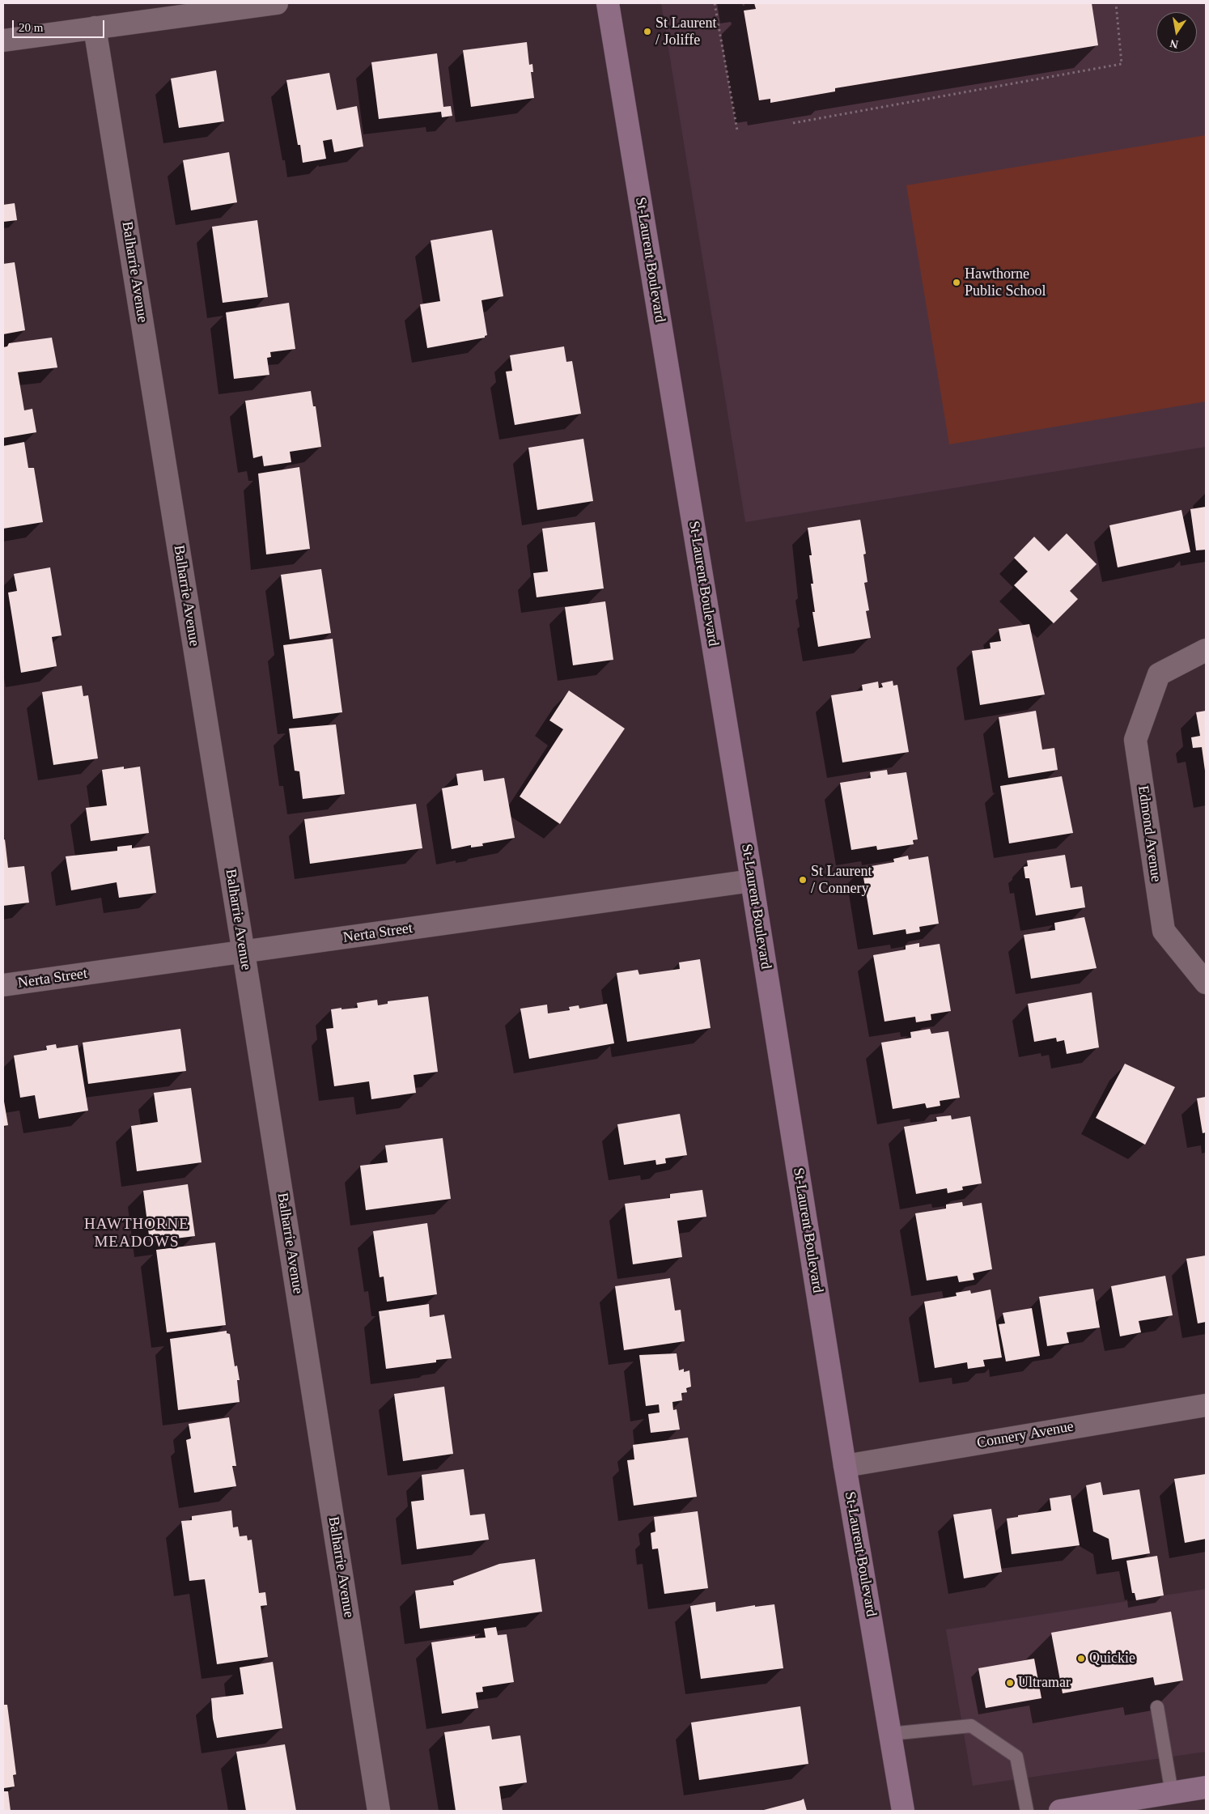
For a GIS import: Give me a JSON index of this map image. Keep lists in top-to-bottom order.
{
  "streets": {
    "street": [
      "St-Laurent Boulevard",
      "Balharrie Avenue",
      "Edmond Avenue",
      "Nerta Street",
      "Connery Avenue"
    ]
  },
  "crossings": [
    ["St-Laurent Boulevard", "Nerta Street"],
    ["St-Laurent Boulevard", "Connery Avenue"],
    ["Balharrie Avenue", "Nerta Street"]
  ],
  "districts": ["HAWTHORNE MEADOWS"],
  "places": [
    "St Laurent / Joliffe",
    "Hawthorne Public School",
    "St Laurent / Connery",
    "Quickie",
    "Ultramar"
  ],
  "scale_bar": "20 m",
  "north": "bottom"
}
